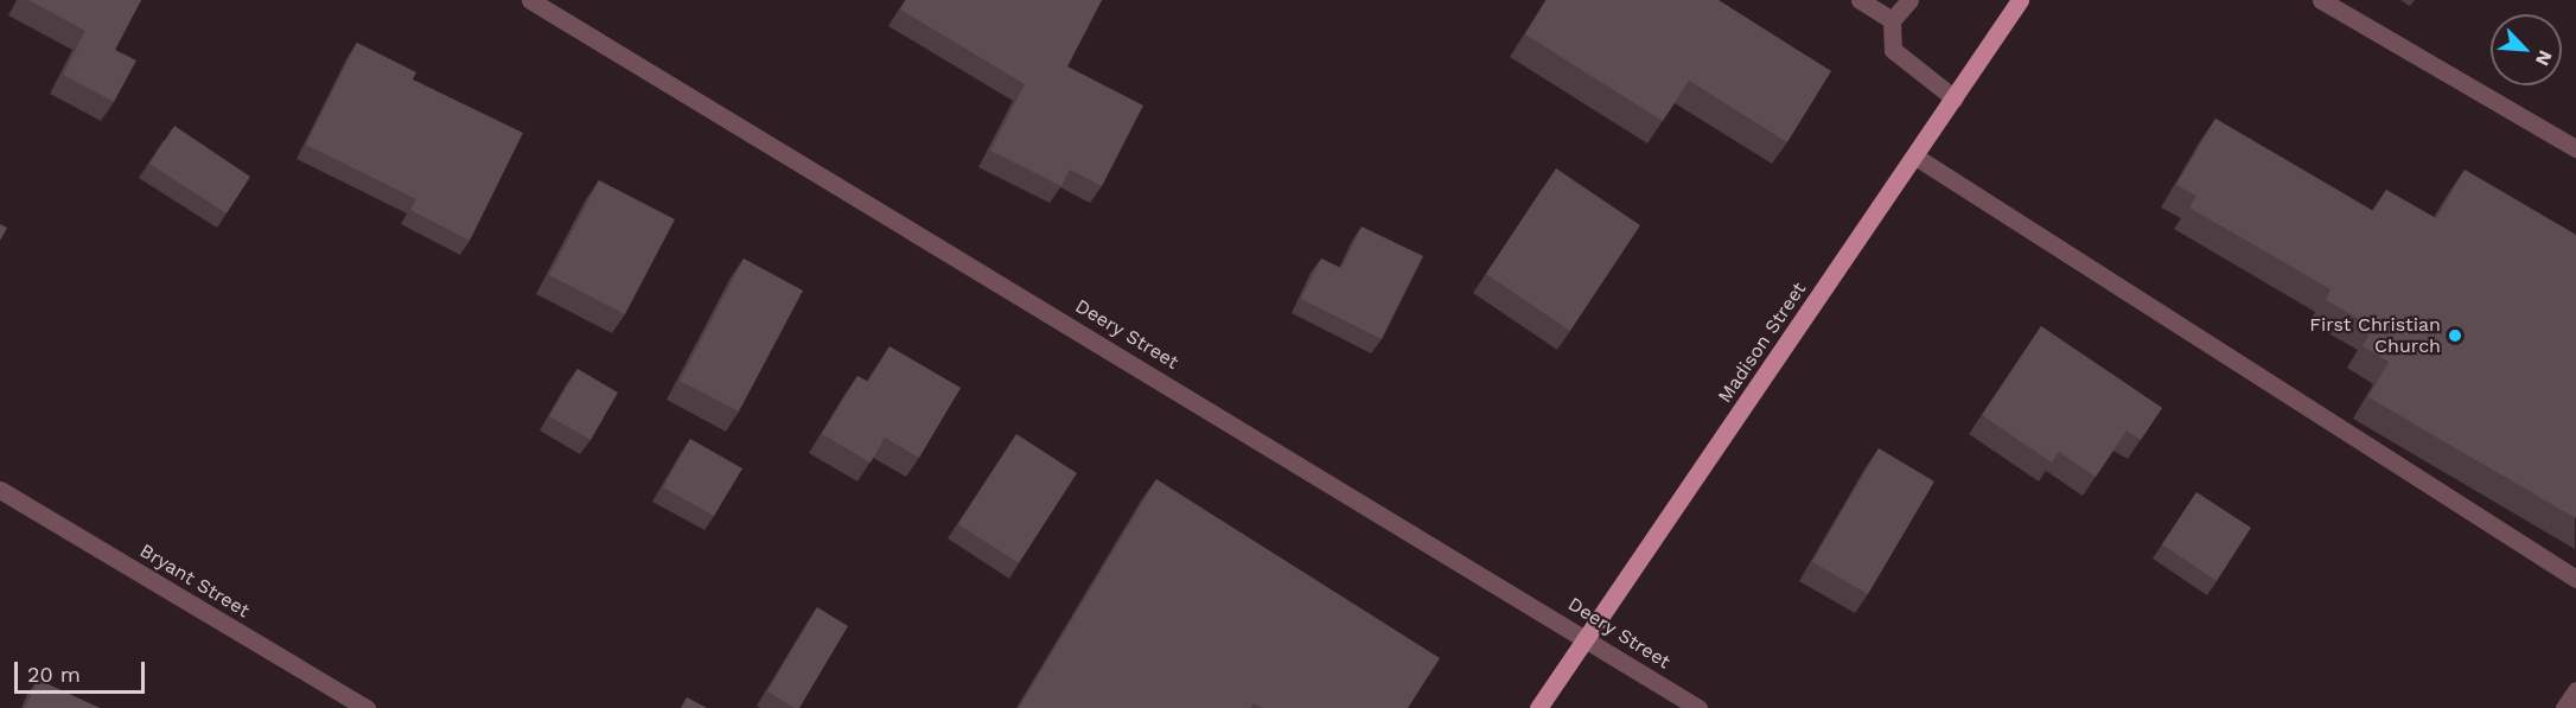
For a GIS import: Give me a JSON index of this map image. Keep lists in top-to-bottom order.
{
  "streets": {
    "main road": ["Madison Street"],
    "street": ["Deery Street", "Bryant Street"]
  },
  "crossings": [
    ["Deery Street", "Madison Street"]
  ],
  "places": ["First Christian Church"],
  "scale_bar": "20 m",
  "north": "bottom right"
}
